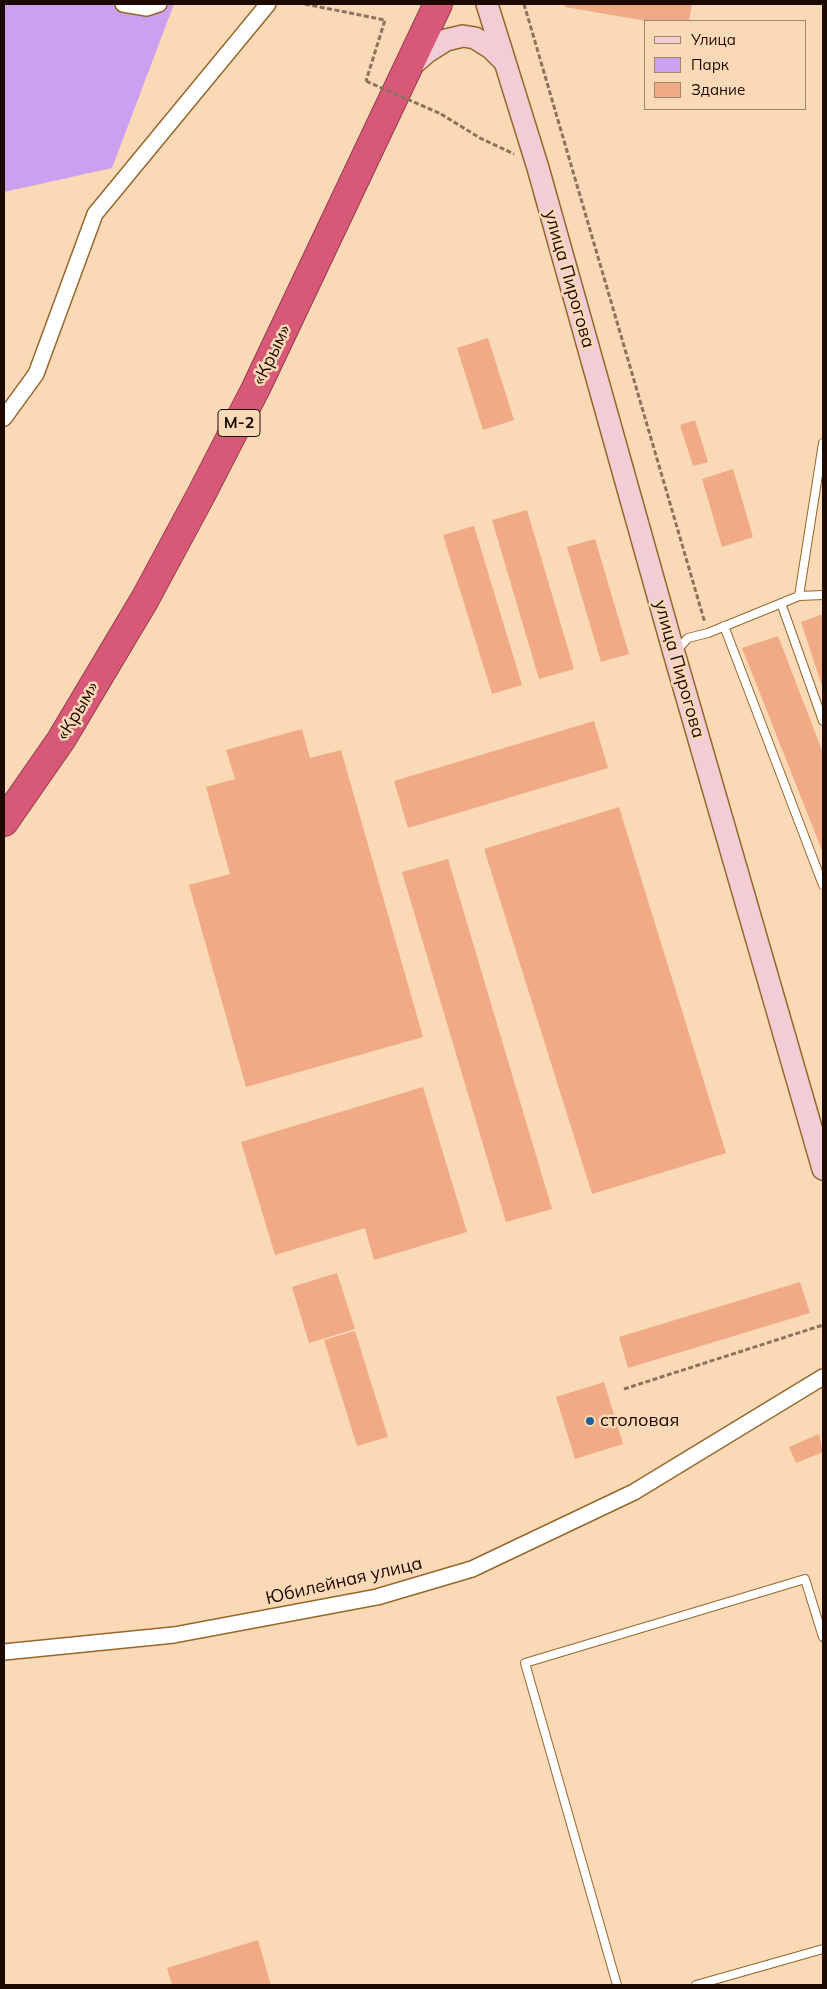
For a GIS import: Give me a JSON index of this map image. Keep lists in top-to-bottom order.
{
  "streets": {
    "highway": ["«Крым»", "М-2"],
    "street": ["улица Пирогова", "Юбилейная улица"]
  },
  "places": ["столовая"],
  "legend": ["Улица", "Парк", "Здание"]
}
